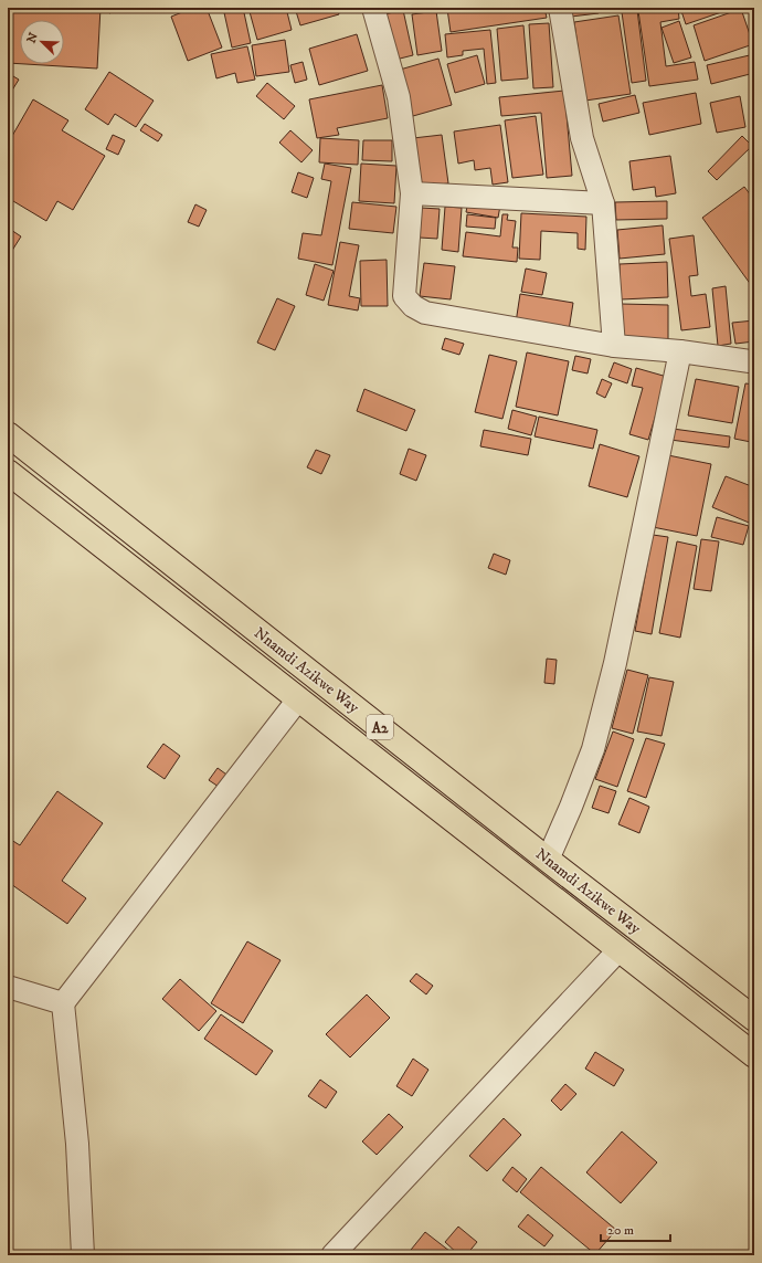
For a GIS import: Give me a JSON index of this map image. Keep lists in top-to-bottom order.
{
  "streets": {
    "highway": ["Nnamdi Azikwe Way", "A2"]
  },
  "scale_bar": "20 m",
  "north": "top left"
}
